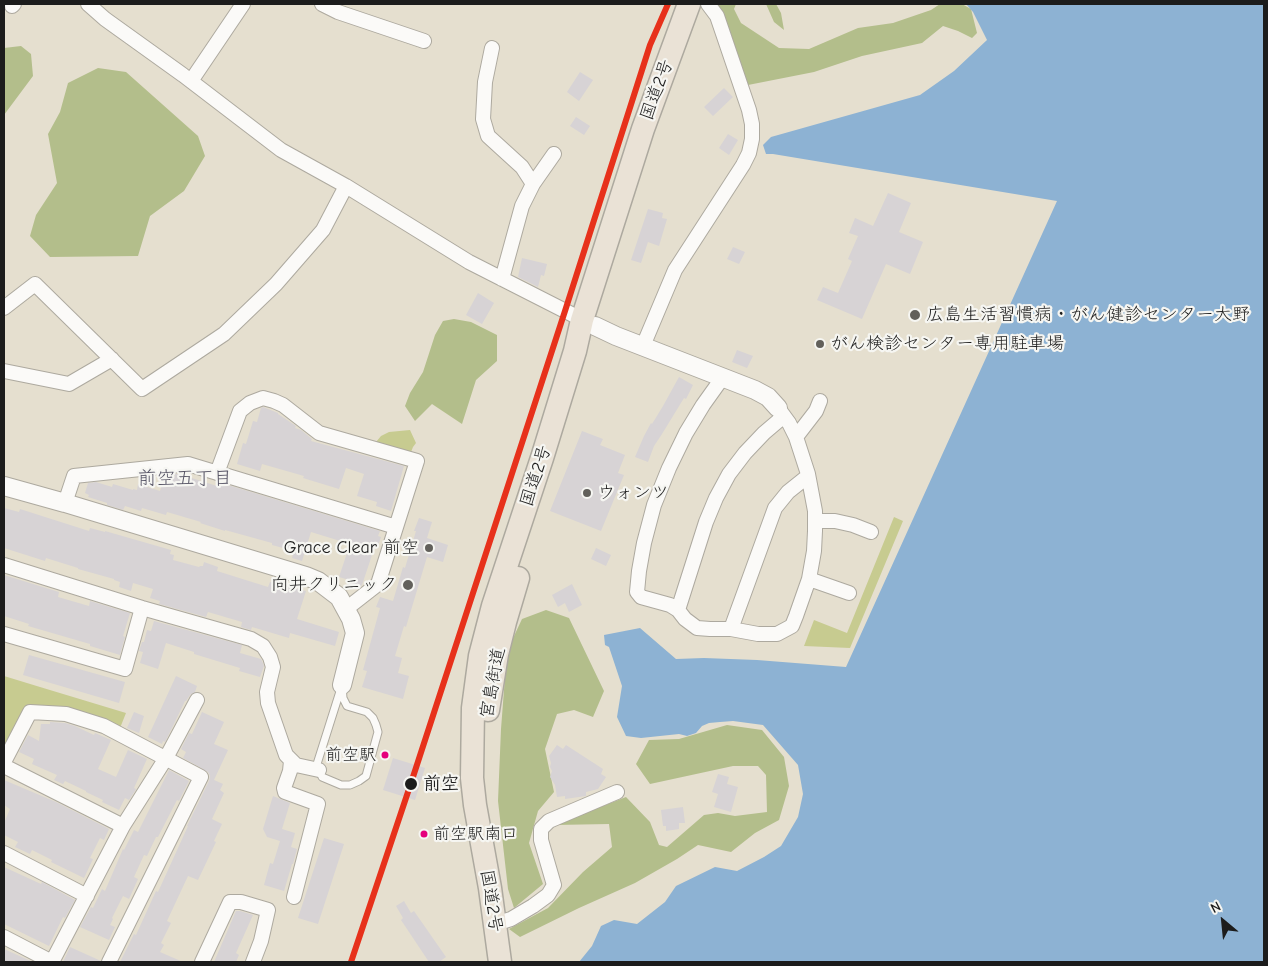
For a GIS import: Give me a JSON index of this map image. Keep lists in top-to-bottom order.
{
  "streets": {
    "highway": ["国道2号", "宮島街道"]
  },
  "crossings": [
    ["国道2号", "宮島街道"]
  ],
  "districts": ["前空五丁目"],
  "places": [
    "広島生活習慣病・がん健診センター大野",
    "がん検診センター専用駐車場",
    "ウォンツ",
    "Grace Clear 前空",
    "向井クリニック",
    "前空駅",
    "前空",
    "前空駅南口"
  ],
  "north": "top left"
}
